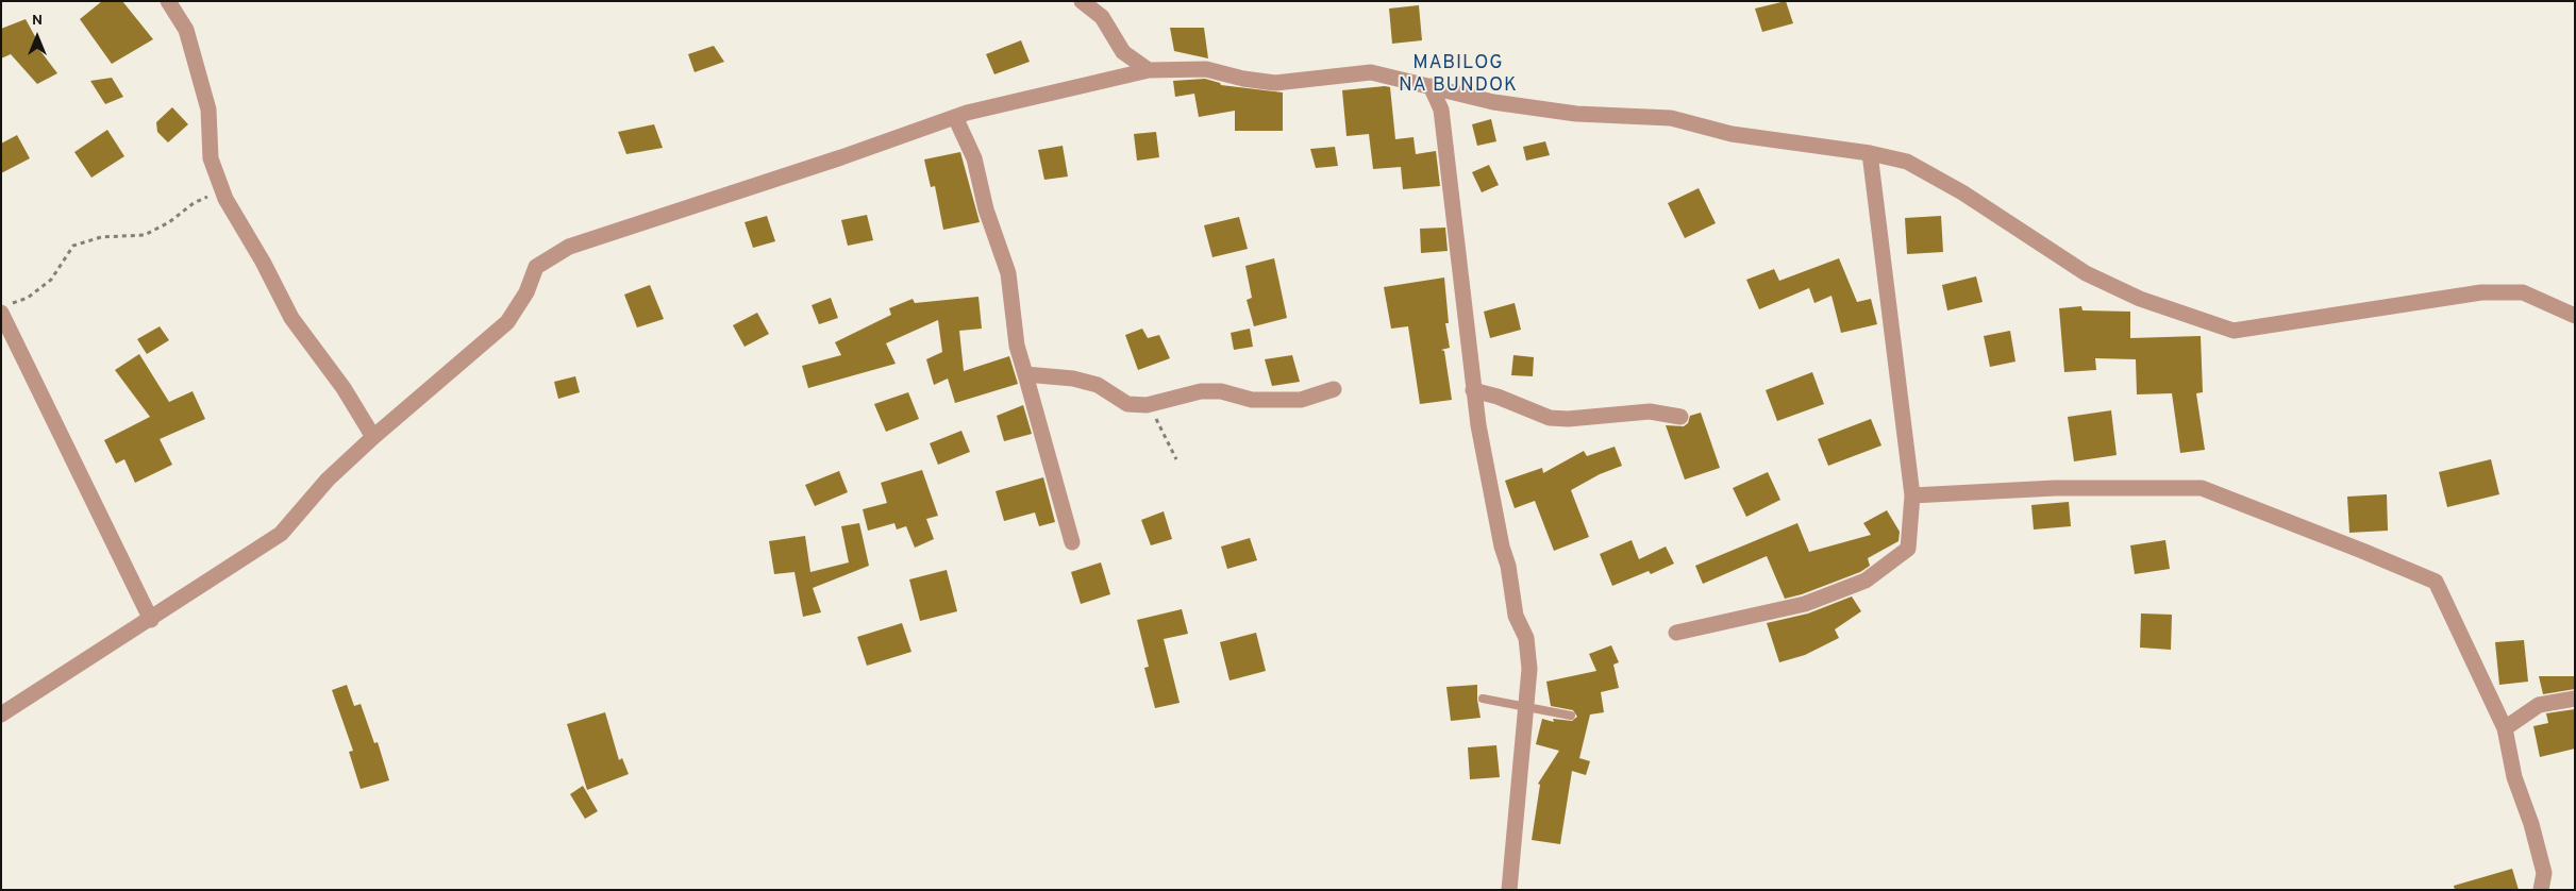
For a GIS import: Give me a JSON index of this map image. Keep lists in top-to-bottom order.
{
  "districts": ["MABILOG NA BUNDOK"],
  "north": "top"
}
